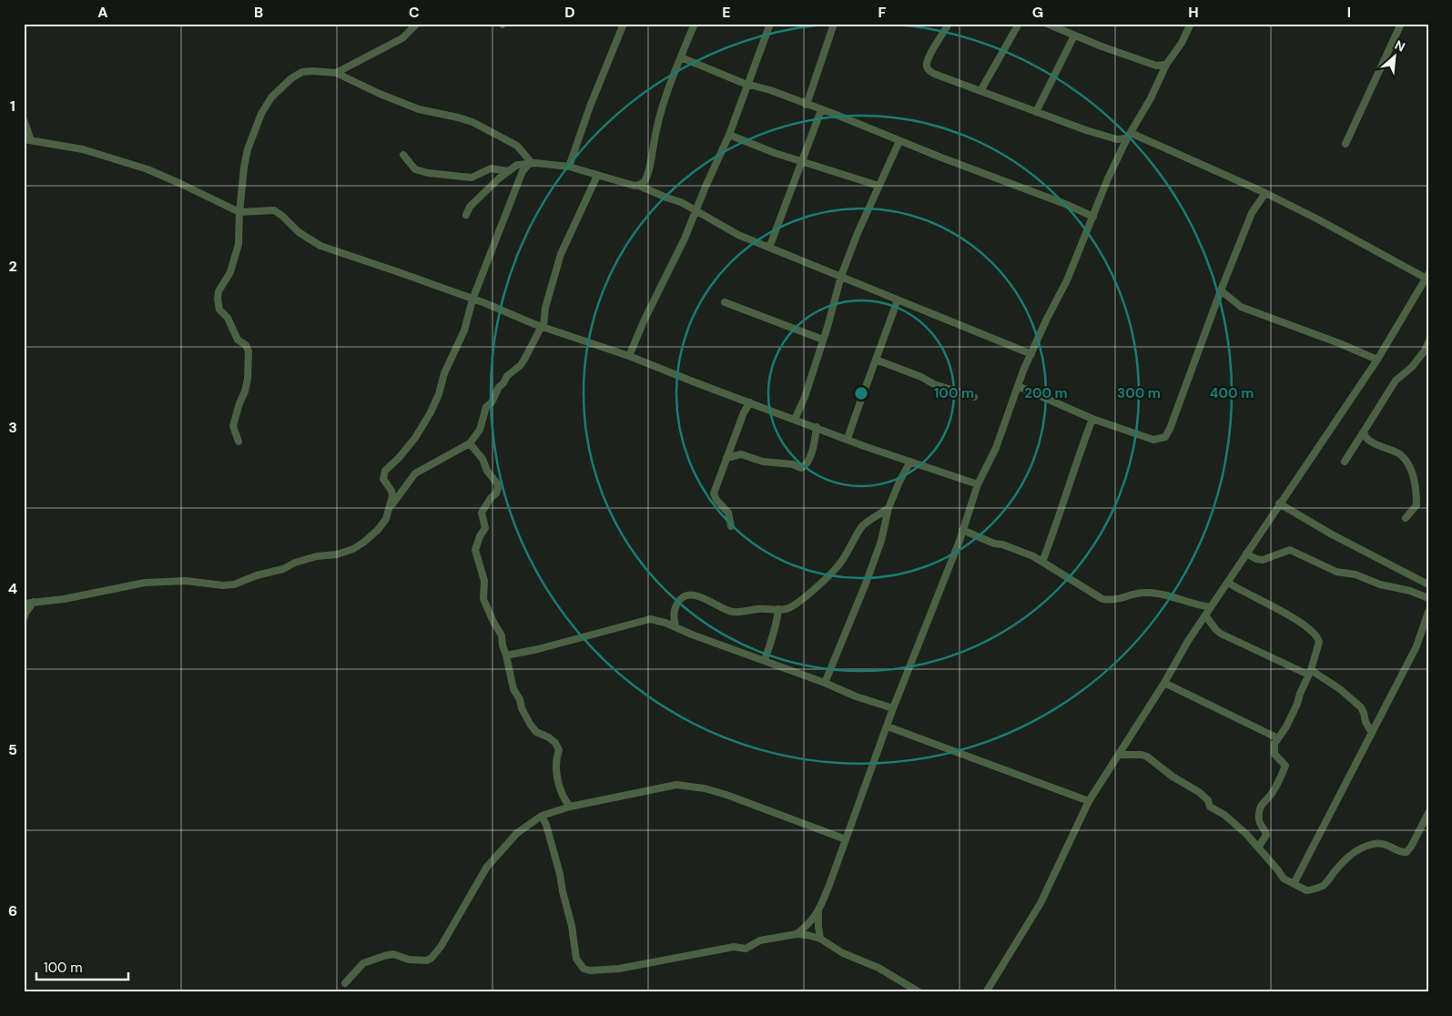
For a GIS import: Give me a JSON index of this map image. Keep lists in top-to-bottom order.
{
  "scale_bar": "100 m",
  "north": "top right",
  "grid": {
    "columns": [
      "A",
      "B",
      "C",
      "D",
      "E",
      "F",
      "G",
      "H",
      "I"
    ],
    "rows": [
      "1",
      "2",
      "3",
      "4",
      "5",
      "6"
    ]
  },
  "rings": [
    "100 m",
    "200 m",
    "300 m",
    "400 m"
  ]
}
